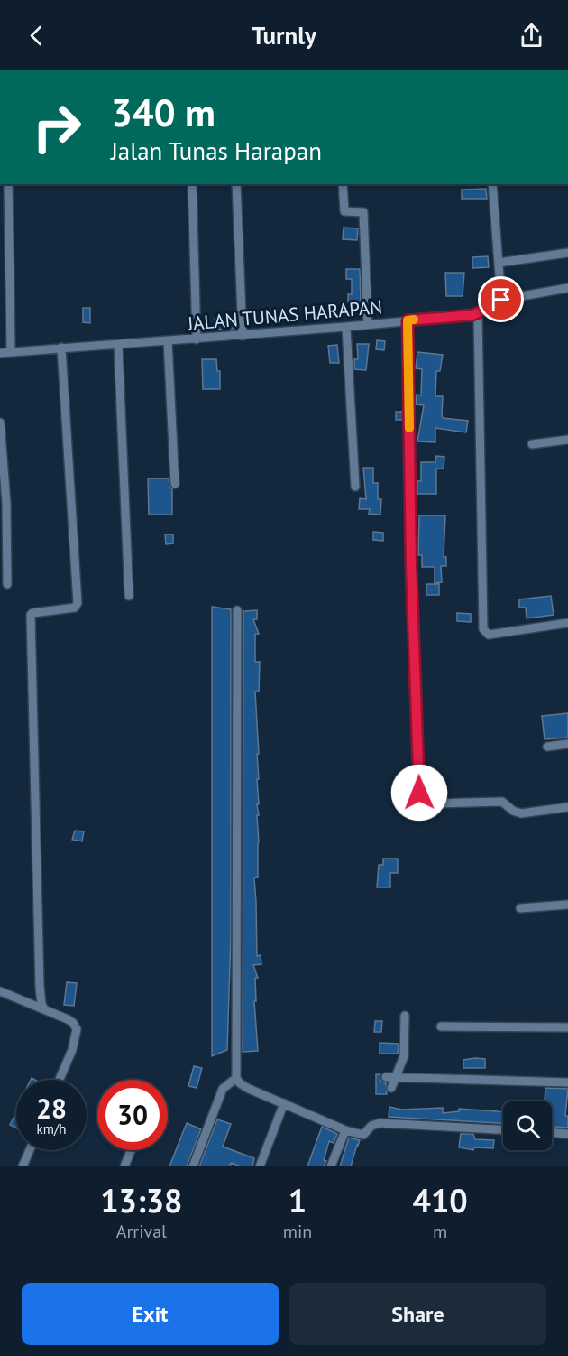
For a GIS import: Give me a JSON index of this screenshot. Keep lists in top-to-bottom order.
{
  "streets": {
    "street": ["JALAN TUNAS HARAPAN"]
  },
  "page": {
    "header": "Turnly",
    "turn": ["340 m", "Jalan Tunas Harapan"],
    "speed": "28 km/h",
    "limit": "30",
    "eta": [
      "13:38",
      "Arrival",
      "1",
      "min",
      "410",
      "m"
    ],
    "buttons": ["Exit", "Share"]
  }
}
